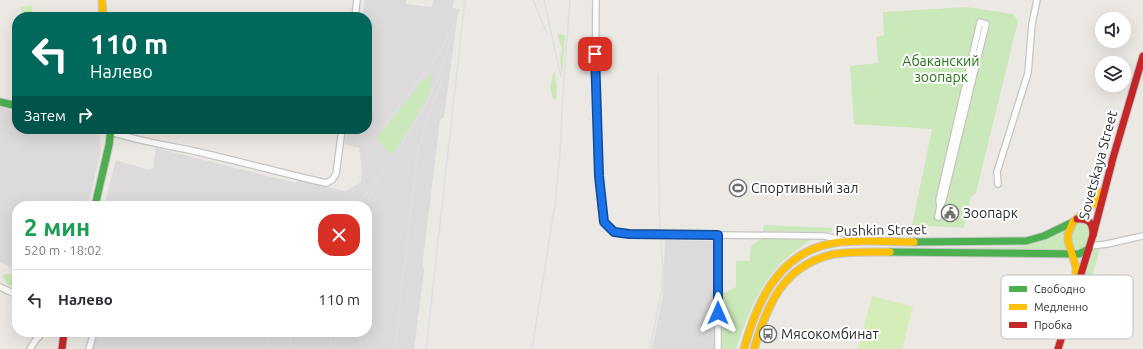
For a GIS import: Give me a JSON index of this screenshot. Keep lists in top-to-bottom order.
{
  "streets": {
    "main road": ["Sovetskaya Street", "Pushkin Street"]
  },
  "crossings": [
    ["Sovetskaya Street", "Pushkin Street"]
  ],
  "parks": ["Абаканский зоопарк"],
  "places": {
    "sports": ["Спортивный зал"],
    "public building": ["Зоопарк"],
    "bus stop": ["Мясокомбинат"]
  },
  "legend": ["Свободно", "Медленно", "Пробка"],
  "page": {
    "turn": ["110 m", "Налево"],
    "then": "Затем",
    "heading": ["2 мин", "520 m · 18:02"],
    "list": [
      {
        "name": "Налево",
        "value": "110 m"
      }
    ]
  }
}
